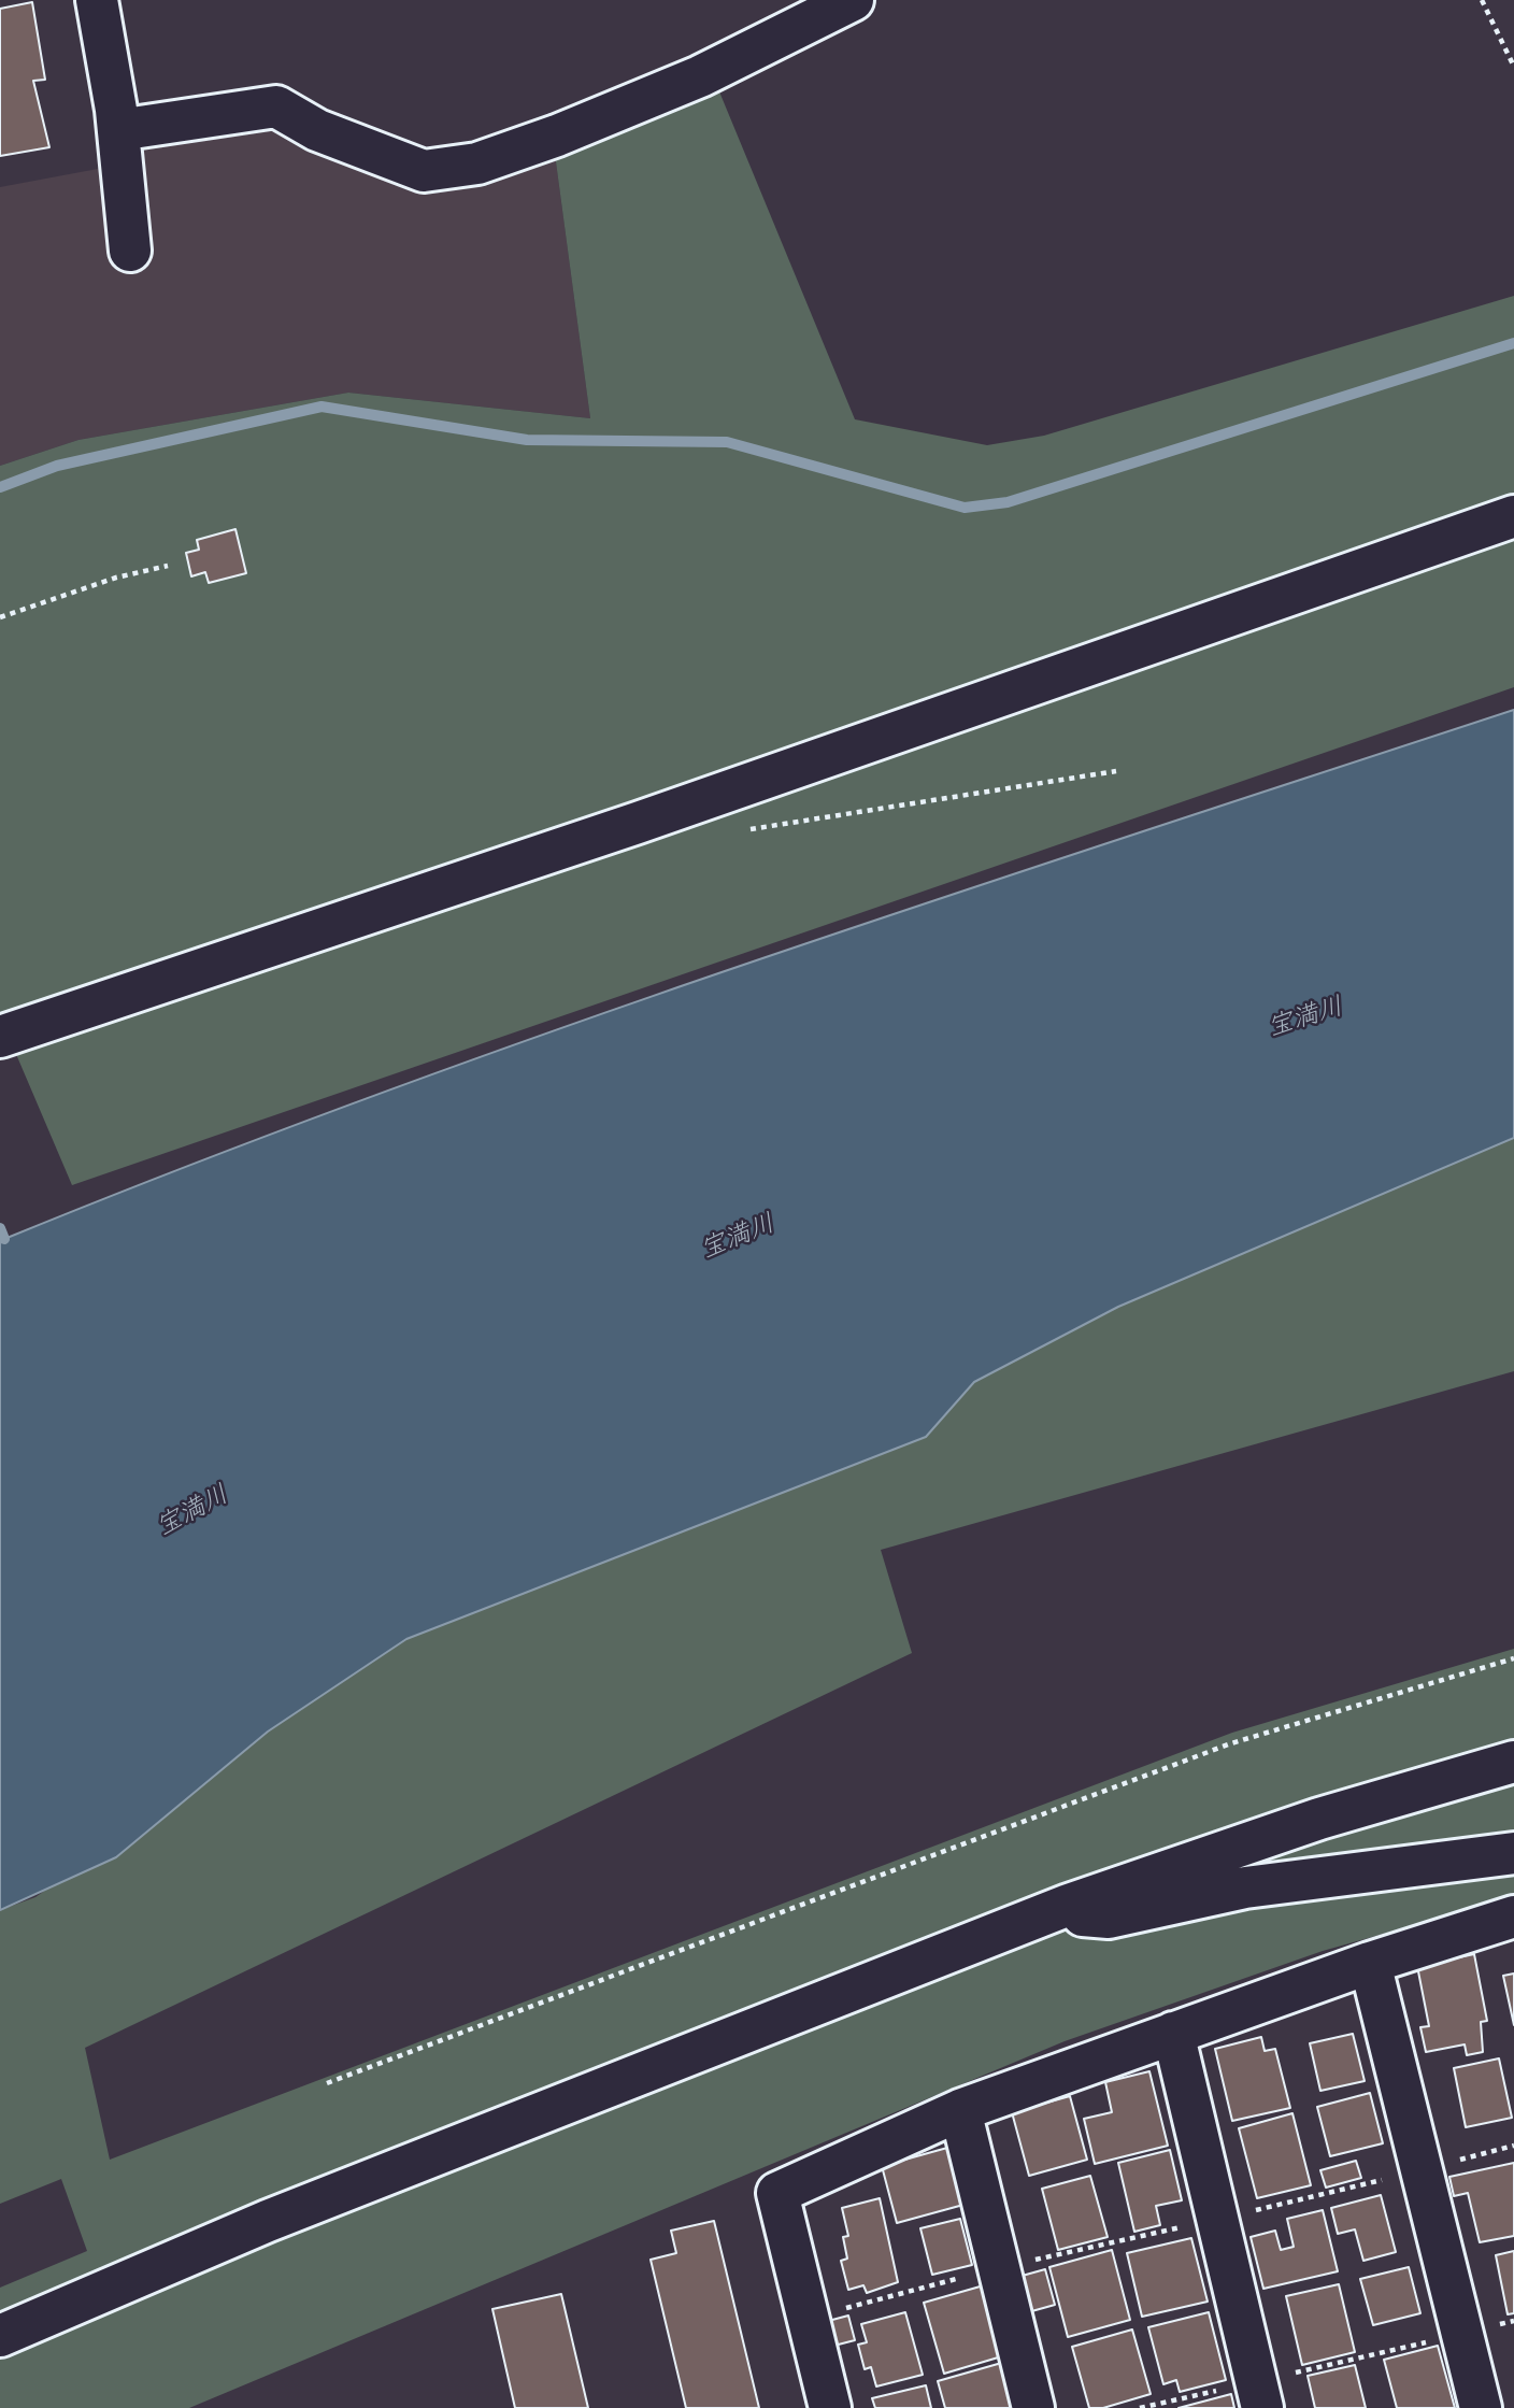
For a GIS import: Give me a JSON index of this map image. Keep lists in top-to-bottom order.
{
  "water": ["宝満川"]
}
